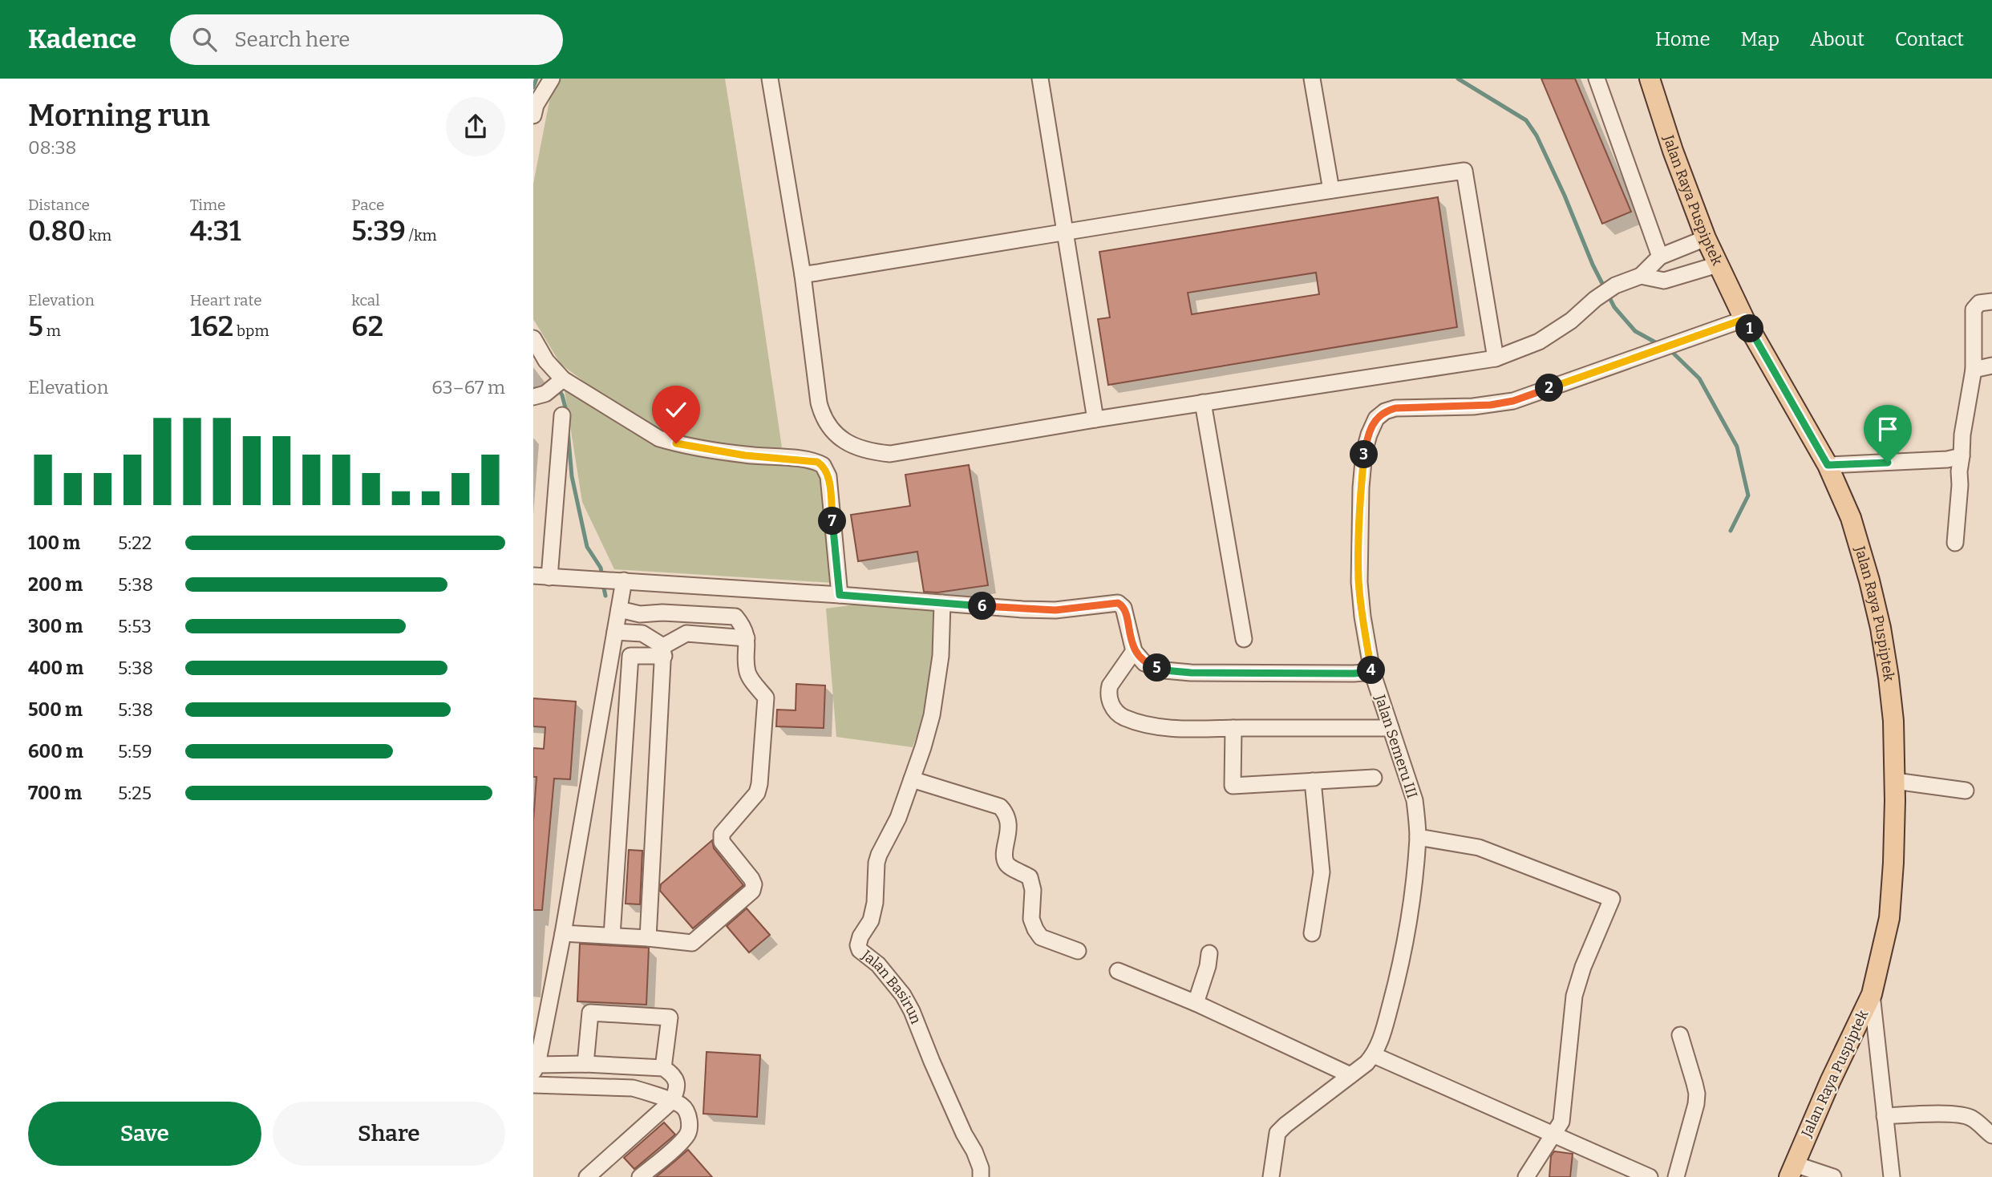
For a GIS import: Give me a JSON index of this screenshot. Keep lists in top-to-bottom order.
{
  "streets": {
    "main road": ["Jalan Raya Puspiptek"],
    "street": ["Jalan Semeru III", "Jalan Basirun"]
  },
  "crossings": [
    ["Jalan Raya Puspiptek", "Jalan Semeru III"]
  ],
  "page": {
    "header": "Kadence",
    "search": "Search here",
    "nav": [
      "Home",
      "Map",
      "About",
      "Contact"
    ],
    "heading": ["Morning run", "08:38"],
    "stats": [
      ["Distance", "0.80 km"],
      ["Time", "4:31"],
      ["Pace", "5:39 /km"],
      ["Elevation", "5 m"],
      ["Heart rate", "162 bpm"],
      ["kcal", "62"]
    ],
    "pins": [
      "1",
      "2",
      "3",
      "7",
      "6",
      "5",
      "4"
    ],
    "chart": ["Elevation", "63–67 m"],
    "list": [
      {
        "name": "100 m",
        "note": "5:22"
      },
      {
        "name": "200 m",
        "note": "5:38"
      },
      {
        "name": "300 m",
        "note": "5:53"
      },
      {
        "name": "400 m",
        "note": "5:38"
      },
      {
        "name": "500 m",
        "note": "5:38"
      },
      {
        "name": "600 m",
        "note": "5:59"
      },
      {
        "name": "700 m",
        "note": "5:25"
      }
    ],
    "buttons": ["Save", "Share"]
  }
}
